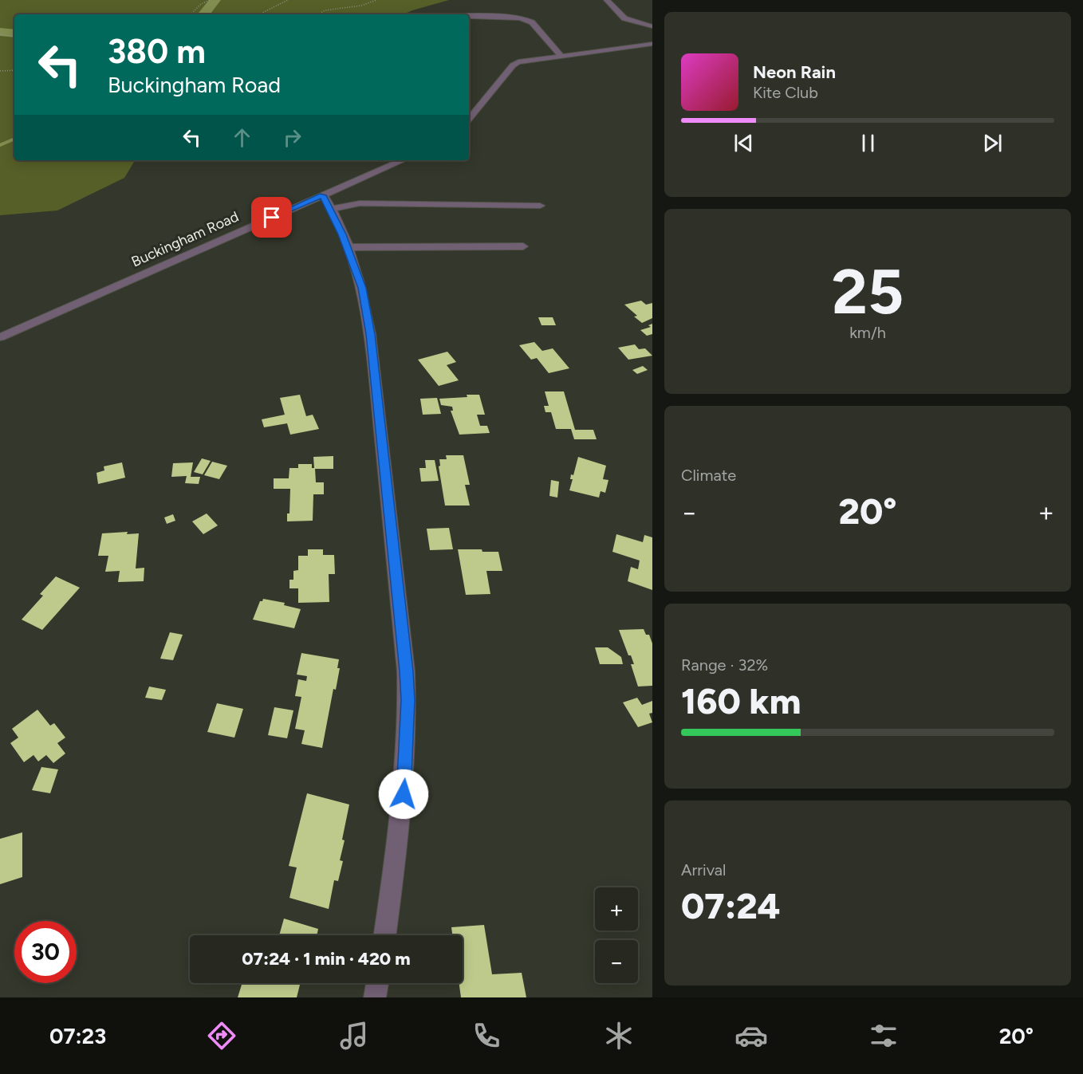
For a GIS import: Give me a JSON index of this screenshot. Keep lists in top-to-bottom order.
{
  "streets": {
    "street": ["Buckingham Road"]
  },
  "page": {
    "turn": ["380 m", "Buckingham Road"],
    "song": ["Neon Rain", "Kite Club"],
    "tile": [
      ["25", "km/h"],
      "Climate",
      ["Range · 32%", "160 km"],
      ["Arrival", "07:24"]
    ],
    "heat": ["−", "20°", "+"],
    "map_buttons": ["+", "−"],
    "limit": "30",
    "trip": "07:24 · 1 min · 420 m",
    "tabs": ["07:23", "20°"]
  }
}
